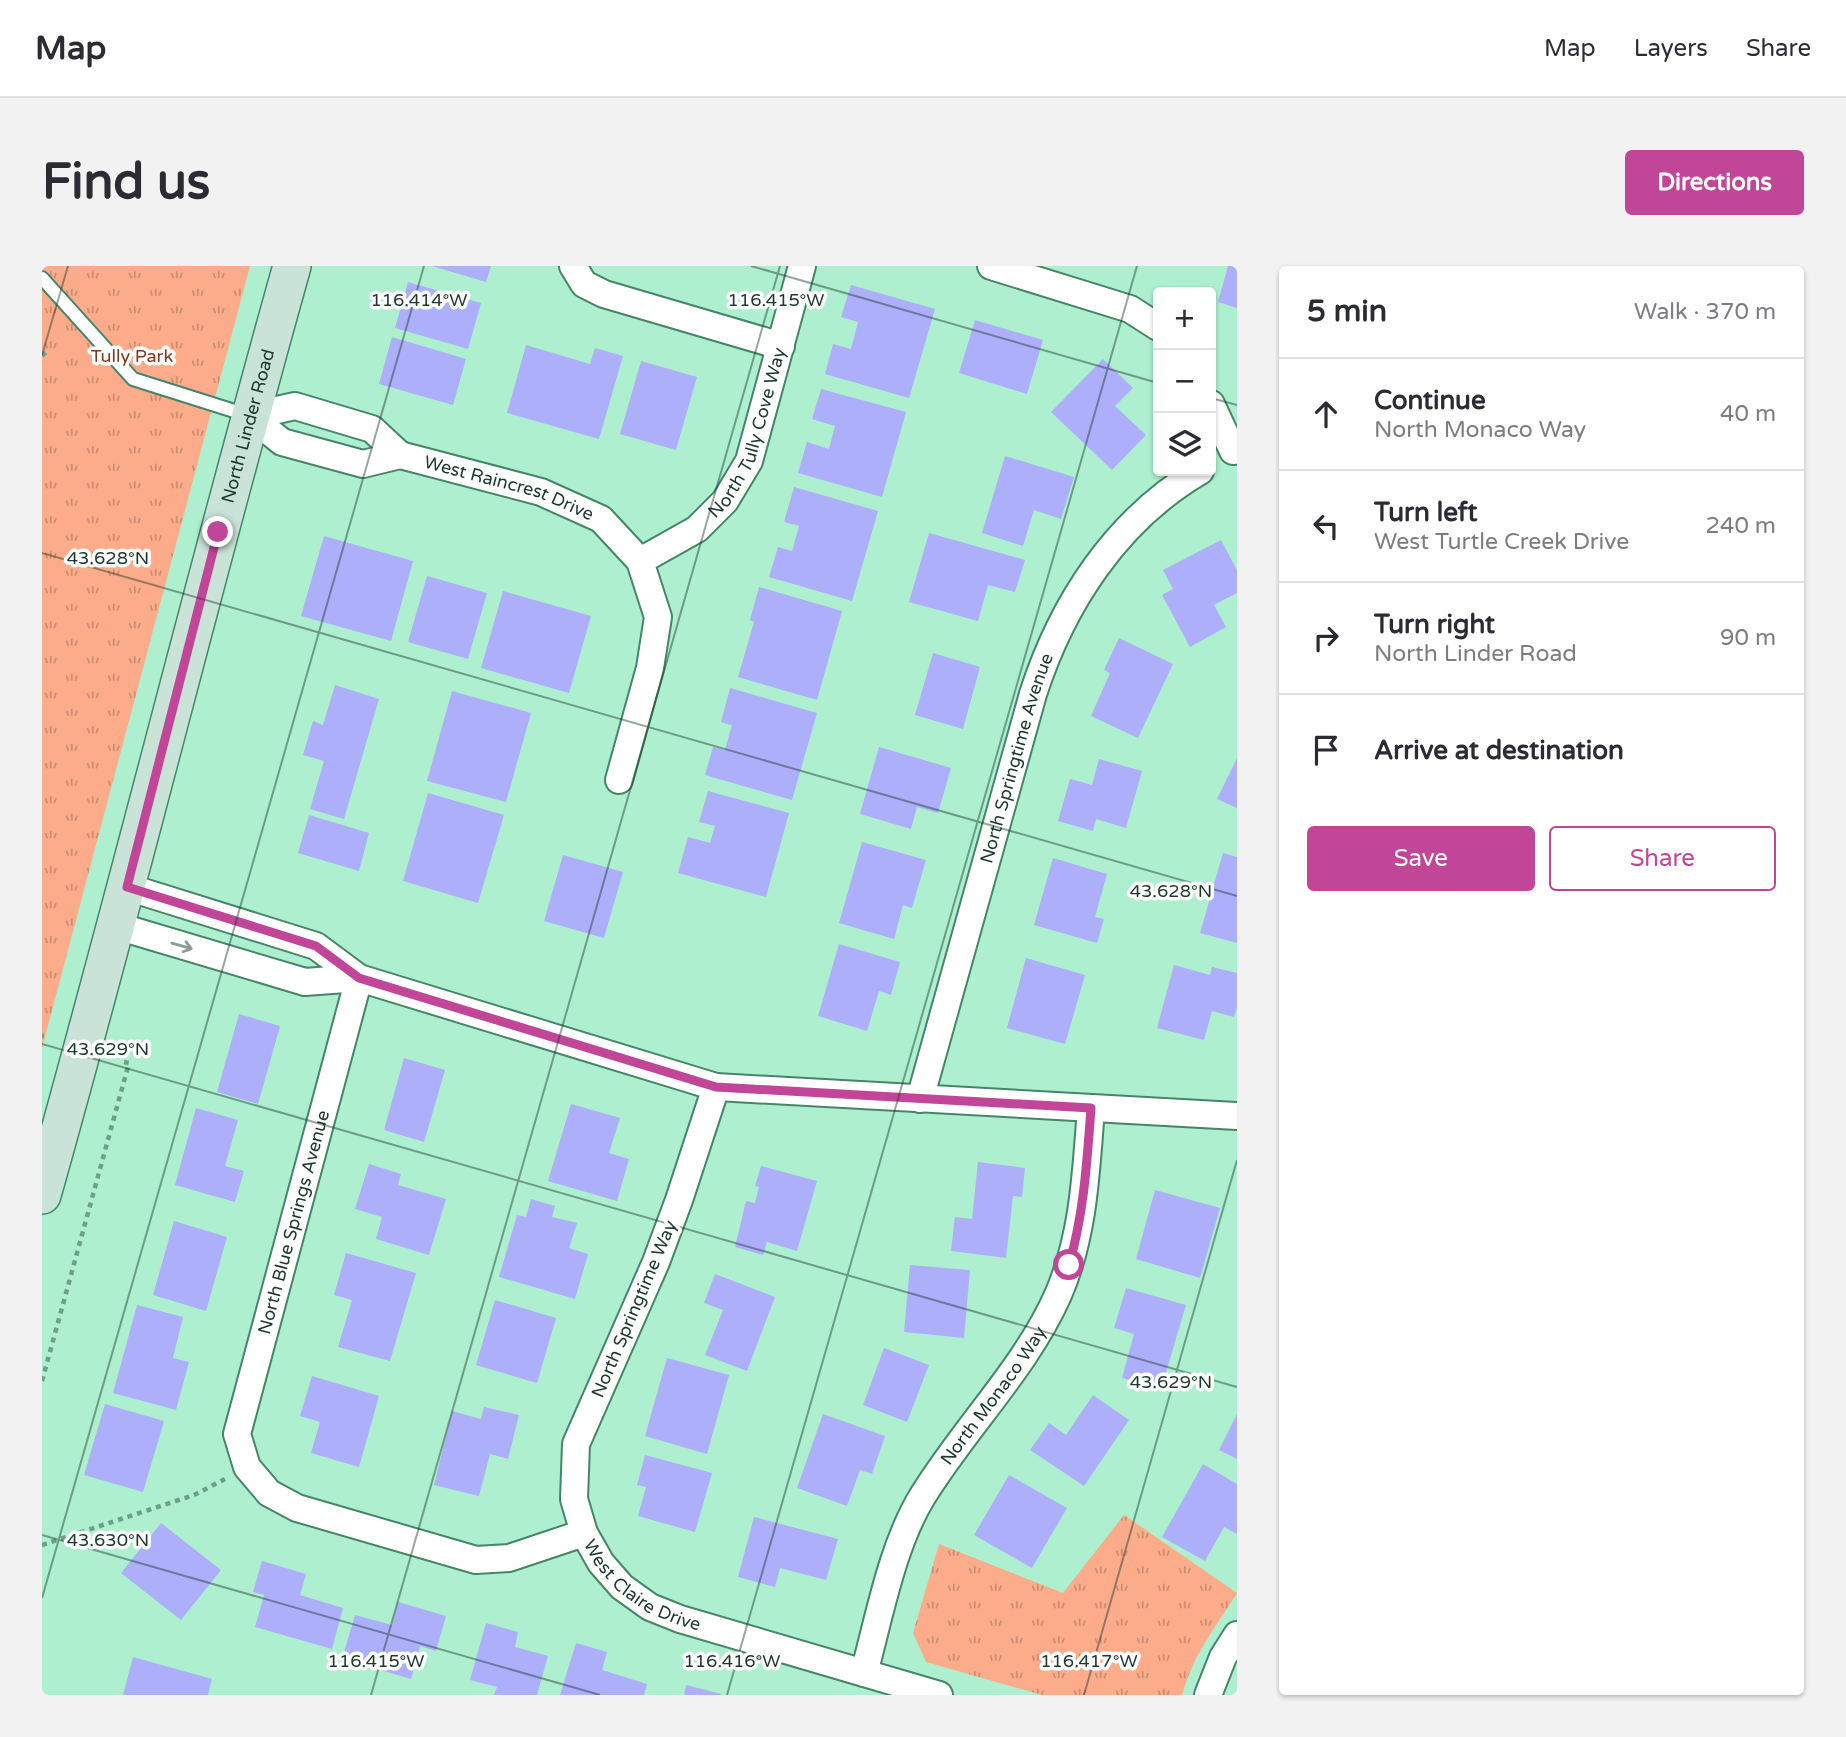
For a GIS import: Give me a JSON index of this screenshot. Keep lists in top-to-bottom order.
{
  "streets": {
    "main road": ["North Linder Road"],
    "street": [
      "North Tully Cove Way",
      "West Raincrest Drive",
      "North Springtime Avenue",
      "North Blue Springs Avenue",
      "North Springtime Way",
      "North Monaco Way",
      "West Claire Drive"
    ]
  },
  "crossings": [
    ["North Linder Road", "West Raincrest Drive"],
    ["North Tully Cove Way", "West Raincrest Drive"],
    ["North Blue Springs Avenue", "West Claire Drive"],
    ["North Springtime Way", "West Claire Drive"],
    ["North Monaco Way", "West Claire Drive"]
  ],
  "parks": ["Tully Park"],
  "page": {
    "header": "Map",
    "nav": ["Map", "Layers", "Share"],
    "buttons": [
      "Directions",
      ["Save", "Share"]
    ],
    "title": "Find us",
    "heading": ["5 min", "Walk · 370 m"],
    "map_buttons": ["+", "−"],
    "list": [
      ["Continue", "North Monaco Way", "40 m"],
      ["Turn left", "West Turtle Creek Drive", "240 m"],
      ["Turn right", "North Linder Road", "90 m"],
      "Arrive at destination"
    ]
  },
  "coordinates": [
    "116.414°W",
    "116.415°W",
    "43.628°N",
    "43.629°N",
    "43.630°N",
    "116.416°W",
    "116.417°W"
  ]
}
